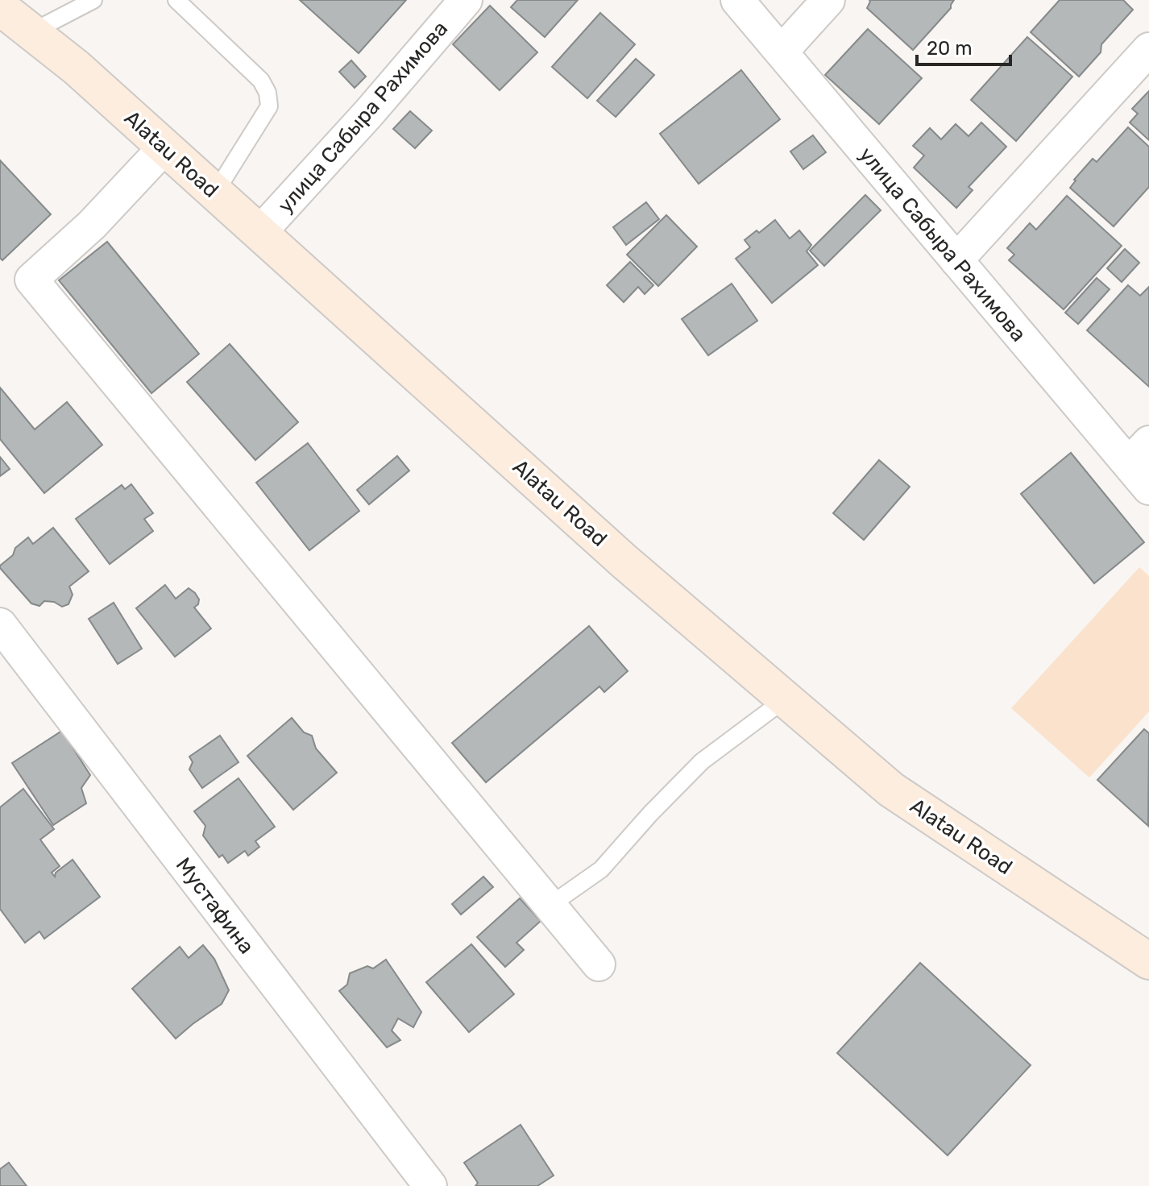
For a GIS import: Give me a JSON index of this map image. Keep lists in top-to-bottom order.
{
  "streets": {
    "main road": ["Alatau Road"],
    "street": ["улица Сабыра Рахимова", "Мустафина"]
  },
  "crossings": [
    ["улица Сабыра Рахимова", "Alatau Road"]
  ],
  "scale_bar": "20 m"
}
